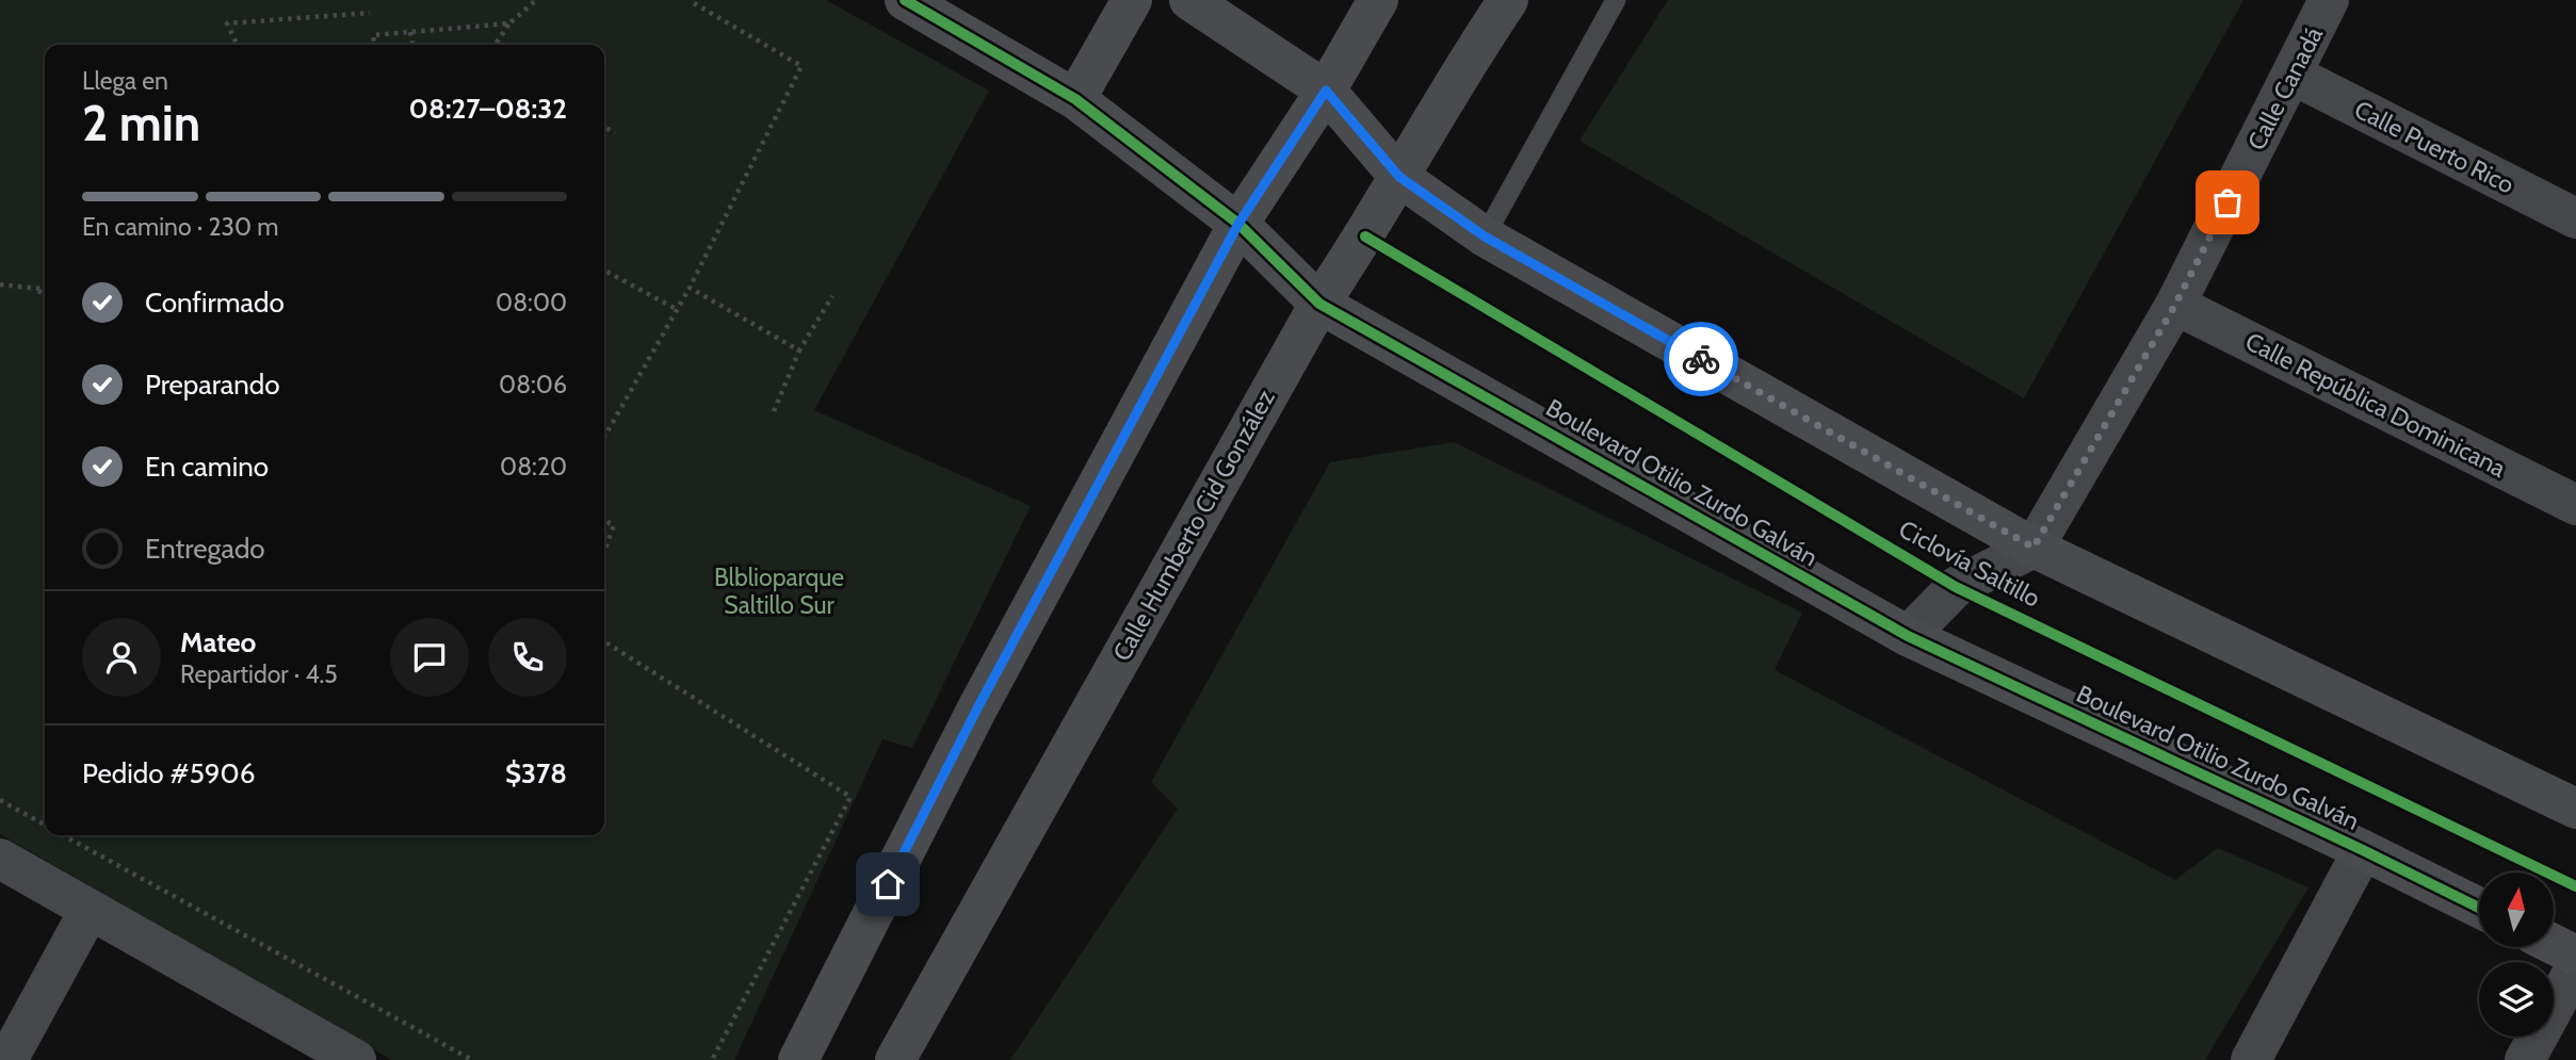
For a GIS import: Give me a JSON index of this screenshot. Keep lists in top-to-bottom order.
{
  "streets": {
    "street": [
      "Calle Canadá",
      "Calle Puerto Rico",
      "Calle República Dominicana",
      "Boulevard Otilio Zurdo Galván",
      "Calle Humberto Cid González"
    ],
    "cycle path": ["Ciclovía Saltillo"]
  },
  "crossings": [
    ["Calle Canadá", "Calle Puerto Rico"],
    ["Calle Canadá", "Calle República Dominicana"],
    ["Boulevard Otilio Zurdo Galván", "Calle Humberto Cid González"]
  ],
  "parks": ["Blblioparque Saltillo Sur"],
  "north": "top",
  "page": {
    "heading": ["2 min", "Llega en", "08:27–08:32"],
    "panel": [
      "Mateo",
      "Repartidor · 4.5",
      "Pedido #5906",
      "$378"
    ],
    "bar": "En camino · 230 m",
    "list": [
      ["Confirmado", "08:00"],
      ["Preparando", "08:06"],
      ["En camino", "08:20"],
      "Entregado"
    ]
  }
}
